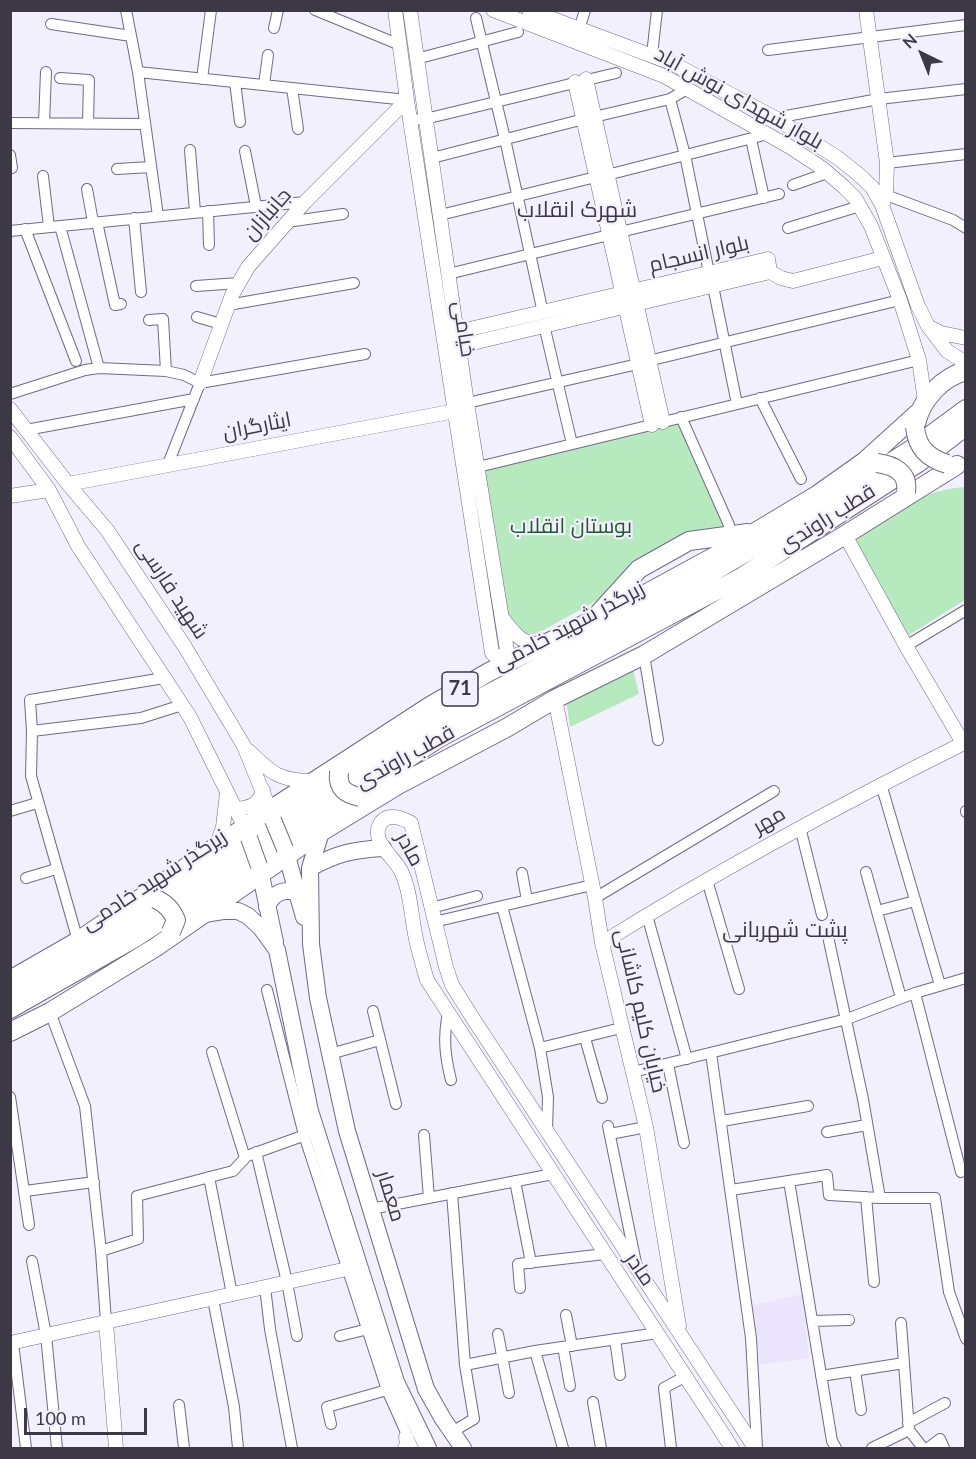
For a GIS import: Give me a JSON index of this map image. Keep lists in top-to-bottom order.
{
  "streets": {
    "highway": ["قطب راوندی", "زیرگذر شهید خادمی", "71"],
    "main road": ["معمار"],
    "street": [
      "بلوار شهدای نوش آباد",
      "جانبازان",
      "بلوار انسجام",
      "خیامی",
      "ایثارگران",
      "شهید فارسی",
      "مهر",
      "مادر",
      "خیابان کلیم کاشانی"
    ]
  },
  "crossings": [
    ["بلوار شهدای نوش آباد", "بلوار انسجام"],
    ["بلوار شهدای نوش آباد", "قطب راوندی"],
    ["بلوار شهدای نوش آباد", "71"],
    ["جانبازان", "خیامی"],
    ["بلوار انسجام", "خیامی"],
    ["خیامی", "ایثارگران"],
    ["ایثارگران", "شهید فارسی"],
    ["قطب راوندی", "شهید فارسی"],
    ["قطب راوندی", "71"],
    ["قطب راوندی", "خیابان کلیم کاشانی"],
    ["قطب راوندی", "معمار"],
    ["شهید فارسی", "معمار"],
    ["مهر", "خیابان کلیم کاشانی"],
    ["مادر", "خیابان کلیم کاشانی"]
  ],
  "districts": ["شهرک انقلاب", "پشت شهربانی"],
  "parks": ["بوستان انقلاب"],
  "scale_bar": "100 m",
  "north": "top left"
}
